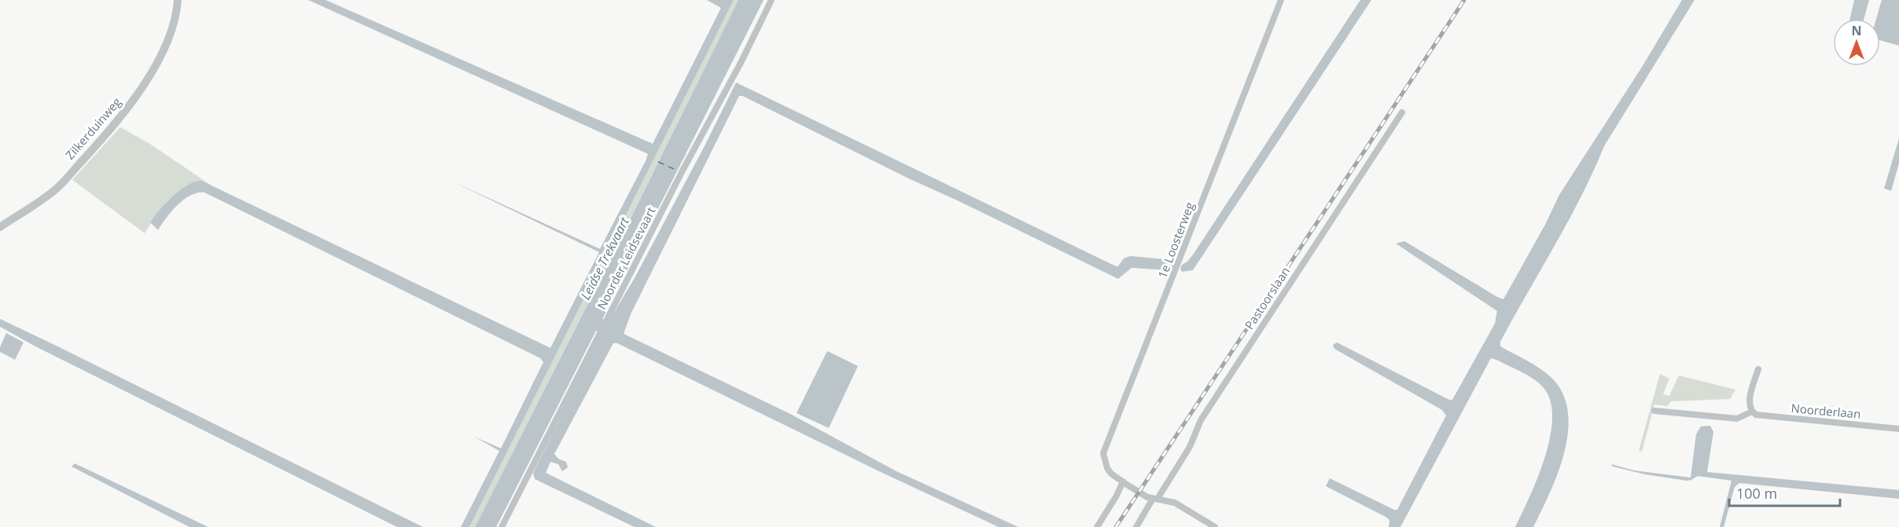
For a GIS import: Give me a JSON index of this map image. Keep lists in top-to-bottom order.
{
  "streets": {
    "street": [
      "Zilkerduinweg",
      "1e Loosterweg",
      "Noorder Leidsevaart",
      "Pastoorslaan",
      "Noorderlaan"
    ]
  },
  "crossings": [
    ["1e Loosterweg", "Pastoorslaan"]
  ],
  "water": ["Leidse Trekvaart"],
  "scale_bar": "100 m",
  "north": "top"
}
